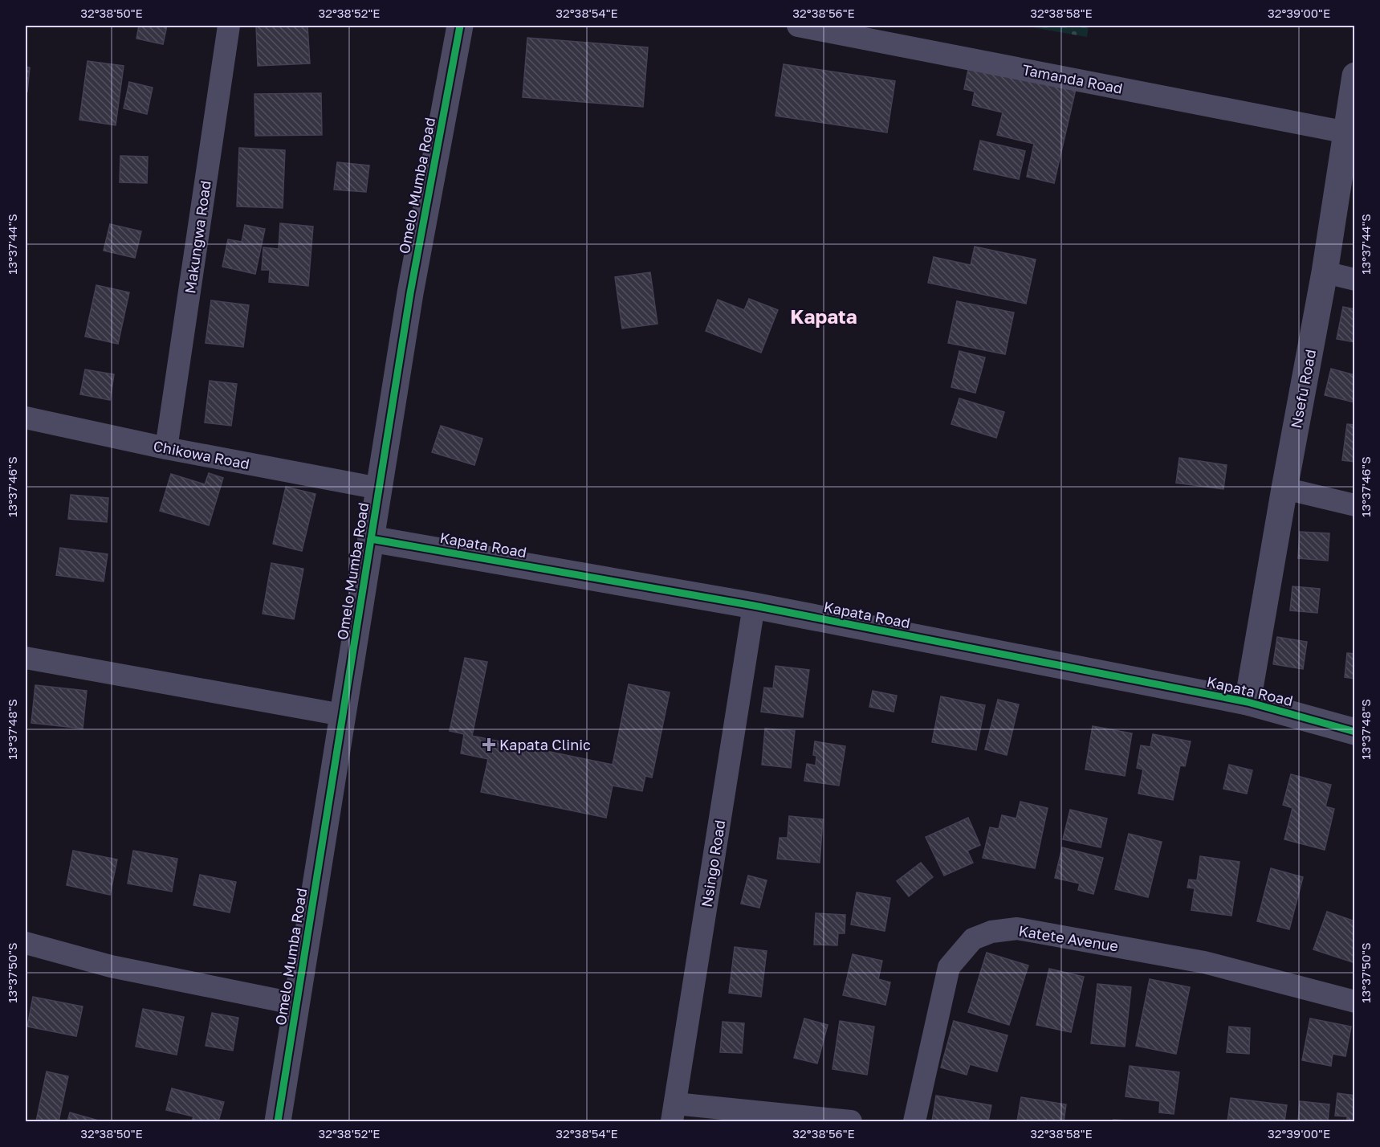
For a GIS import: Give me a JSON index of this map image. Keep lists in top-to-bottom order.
{
  "streets": {
    "street": [
      "Tamanda Road",
      "Omelo Mumba Road",
      "Makungwa Road",
      "Nsefu Road",
      "Chikowa Road",
      "Kapata Road",
      "Nsingo Road",
      "Katete Avenue"
    ]
  },
  "crossings": [
    ["Tamanda Road", "Nsefu Road"],
    ["Omelo Mumba Road", "Chikowa Road"],
    ["Omelo Mumba Road", "Kapata Road"],
    ["Makungwa Road", "Chikowa Road"],
    ["Nsefu Road", "Kapata Road"],
    ["Kapata Road", "Nsingo Road"]
  ],
  "districts": ["Kapata"],
  "places": {
    "health": ["Kapata Clinic"]
  },
  "coordinates": [
    "32°38'50\"E",
    "32°38'52\"E",
    "32°38'54\"E",
    "32°38'56\"E",
    "32°38'58\"E",
    "32°39'00\"E",
    "13°37'44\"S",
    "13°37'46\"S",
    "13°37'48\"S",
    "13°37'50\"S"
  ]
}
